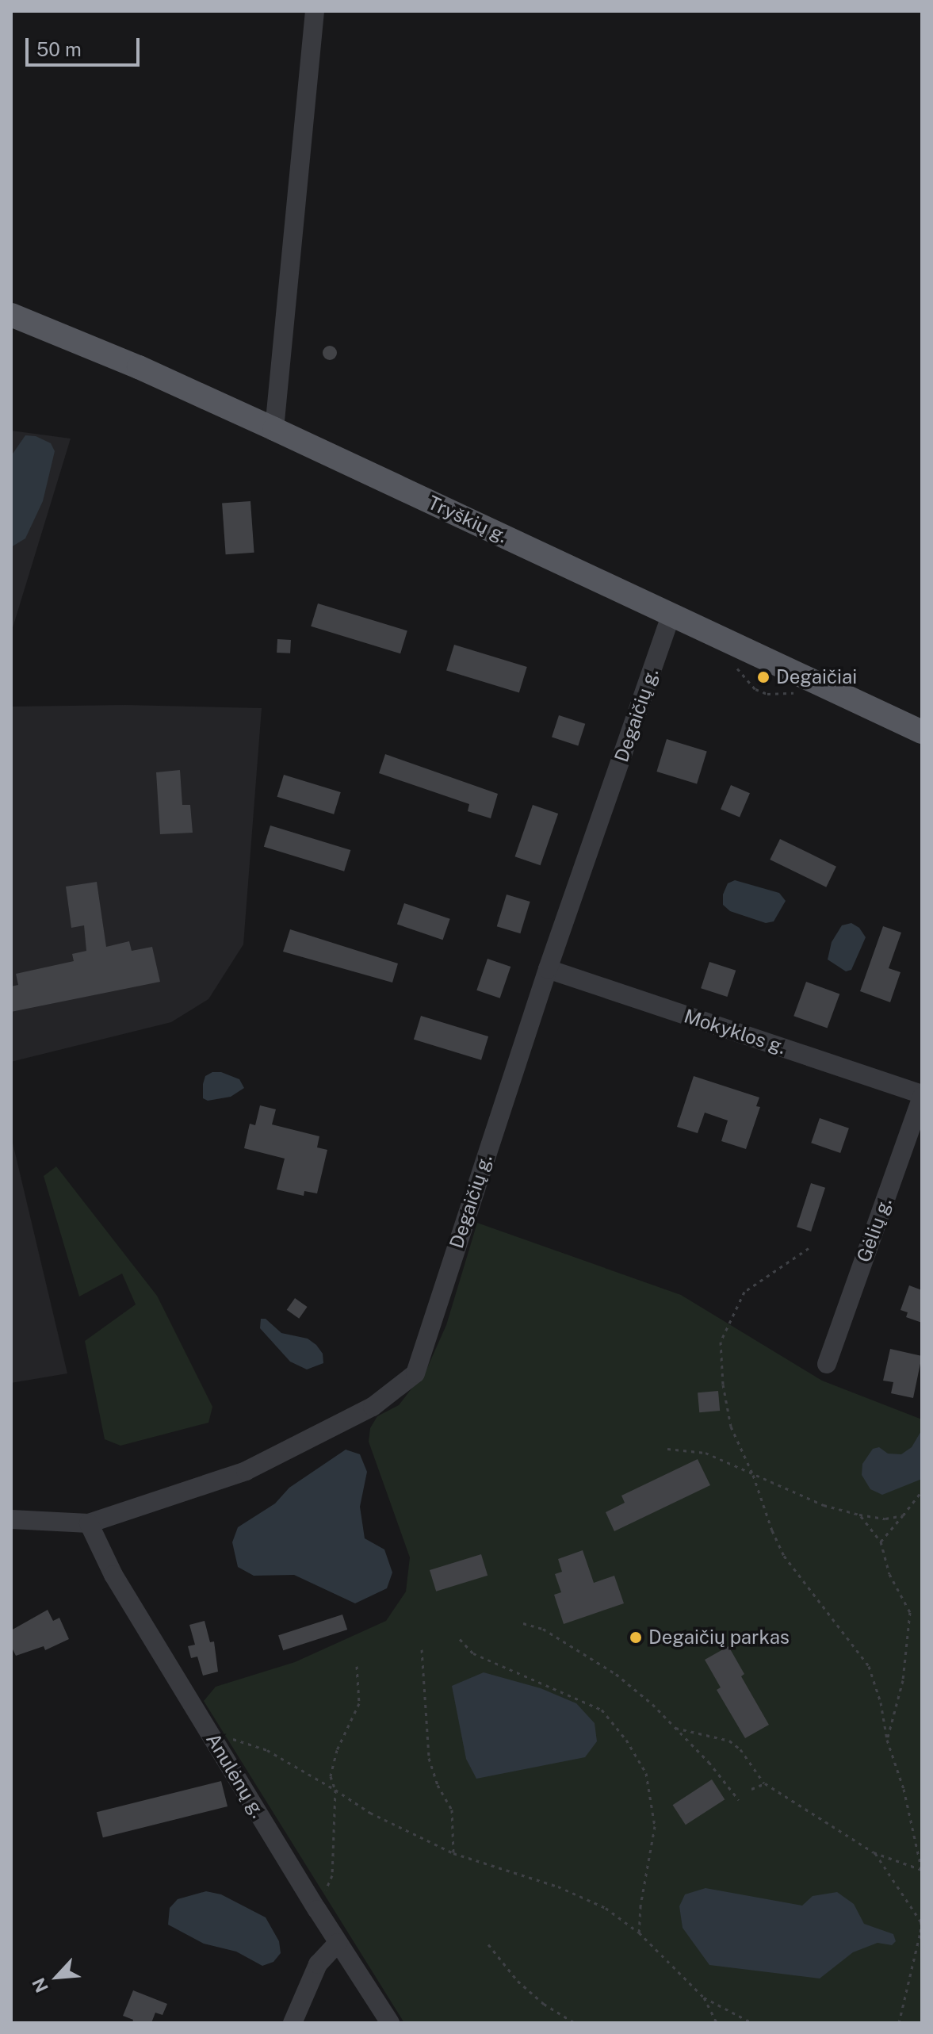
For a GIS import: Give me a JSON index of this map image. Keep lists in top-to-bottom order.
{
  "streets": {
    "main road": ["Tryškių g."],
    "street": [
      "Degaičių g.",
      "Mokyklos g.",
      "Gėlių g.",
      "Anulėnų g."
    ]
  },
  "crossings": [
    ["Tryškių g.", "Degaičių g."],
    ["Degaičių g.", "Mokyklos g."],
    ["Degaičių g.", "Anulėnų g."],
    ["Mokyklos g.", "Gėlių g."]
  ],
  "places": ["Degaičiai", "Degaičių parkas"],
  "scale_bar": "50 m",
  "north": "bottom left"
}
